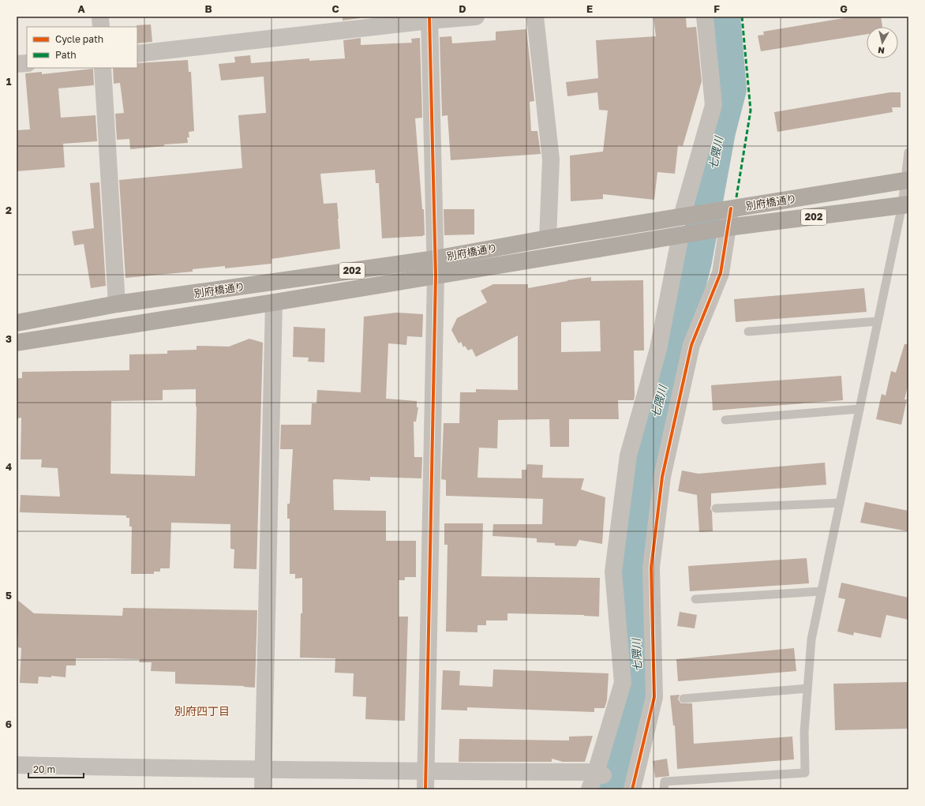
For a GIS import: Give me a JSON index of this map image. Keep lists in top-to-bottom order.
{
  "streets": {
    "highway": ["別府橋通り", "202"]
  },
  "districts": ["別府四丁目"],
  "water": ["七隈川"],
  "legend": ["Cycle path", "Path"],
  "scale_bar": "20 m",
  "north": "bottom",
  "grid": {
    "columns": [
      "A",
      "B",
      "C",
      "D",
      "E",
      "F",
      "G"
    ],
    "rows": [
      "1",
      "2",
      "3",
      "4",
      "5",
      "6"
    ]
  }
}
